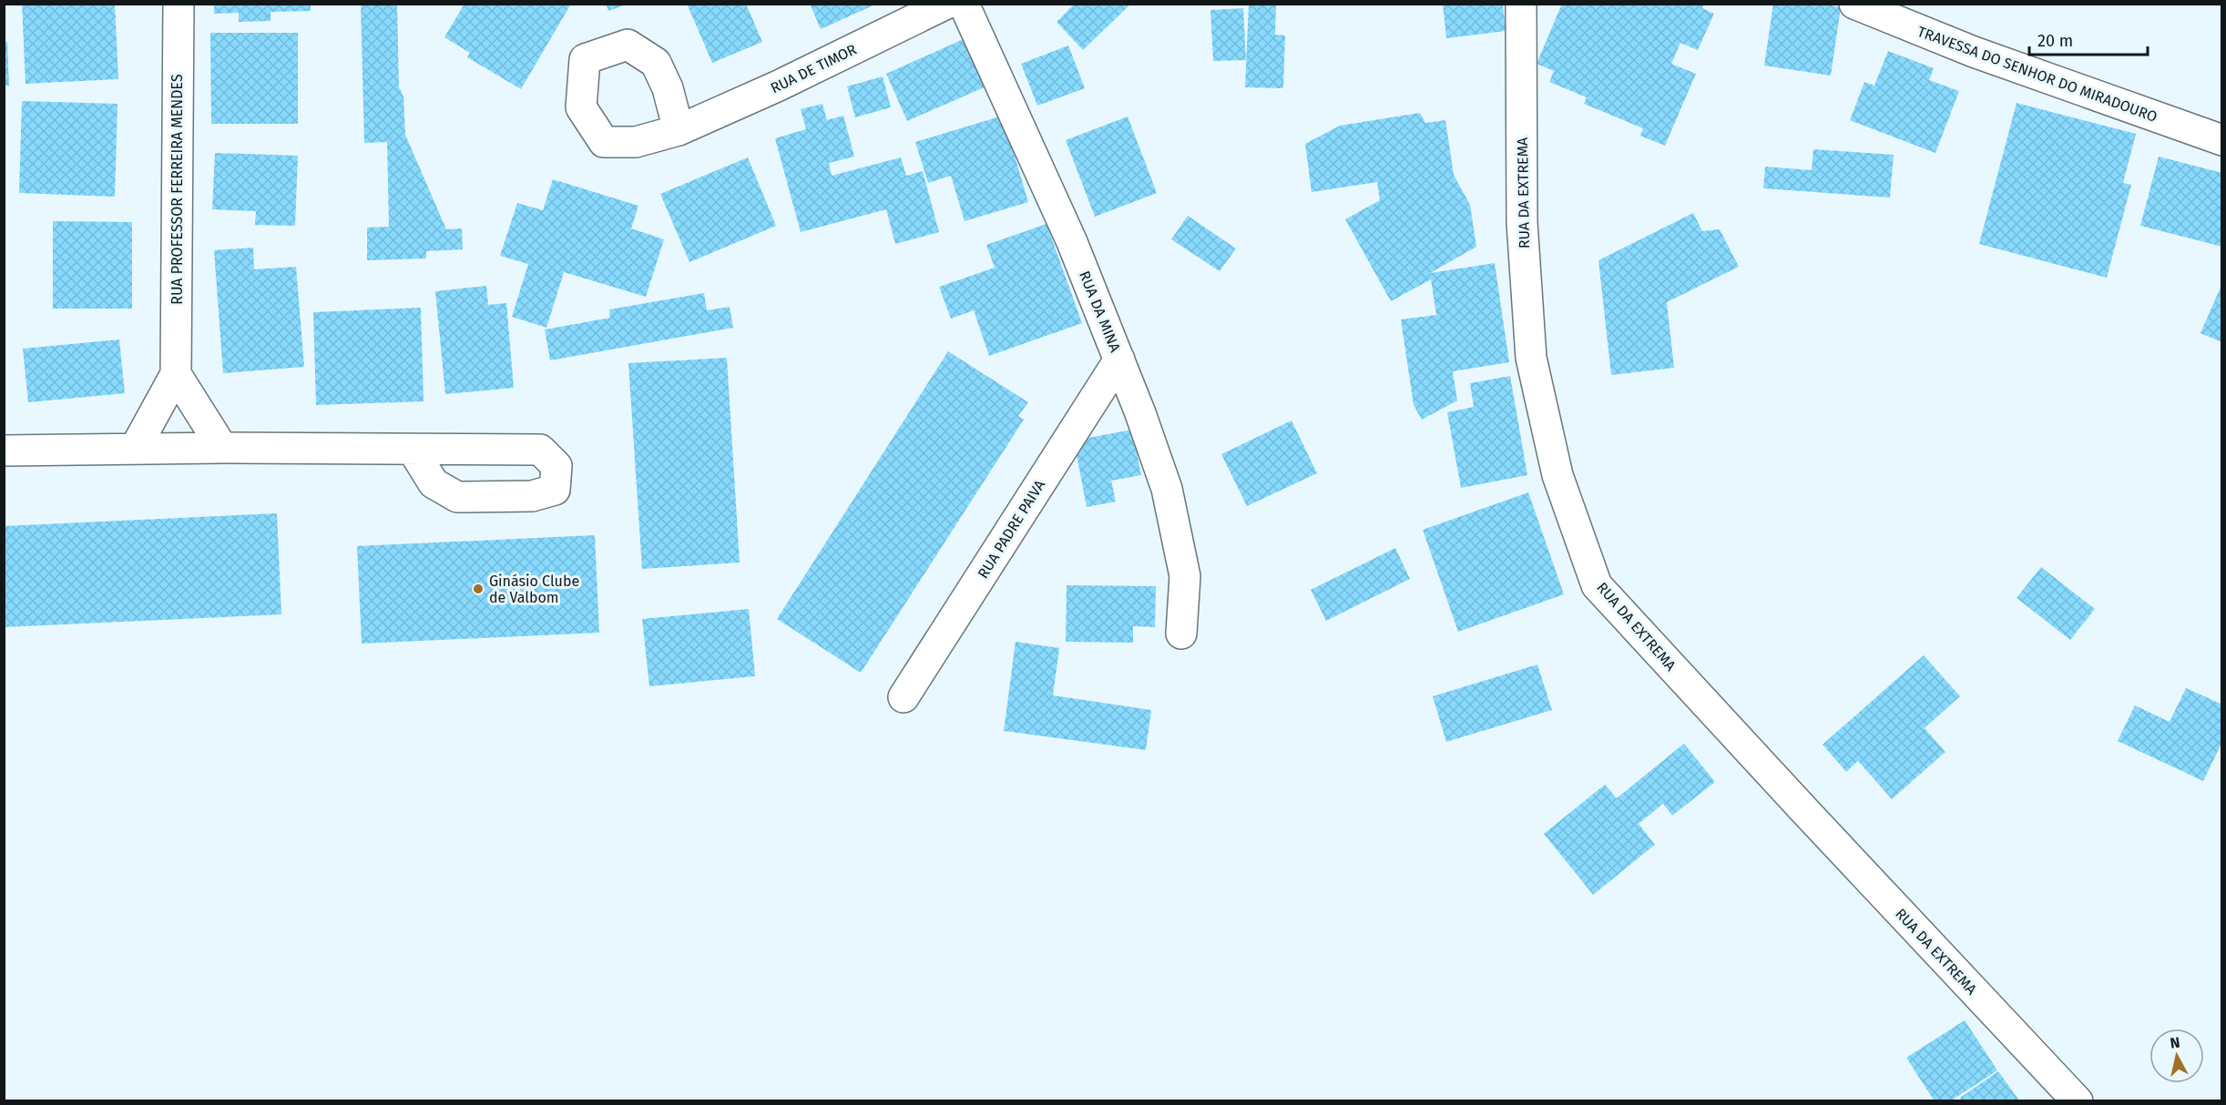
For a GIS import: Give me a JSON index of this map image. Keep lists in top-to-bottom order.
{
  "streets": {
    "street": [
      "RUA DE TIMOR",
      "TRAVESSA DO SENHOR DO MIRADOURO",
      "RUA PROFESSOR FERREIRA MENDES",
      "RUA DA EXTREMA",
      "RUA DA MINA",
      "RUA PADRE PAIVA"
    ]
  },
  "crossings": [
    ["RUA DA MINA", "RUA PADRE PAIVA"]
  ],
  "places": ["Ginásio Clube de Valbom"],
  "scale_bar": "20 m",
  "north": "top"
}
